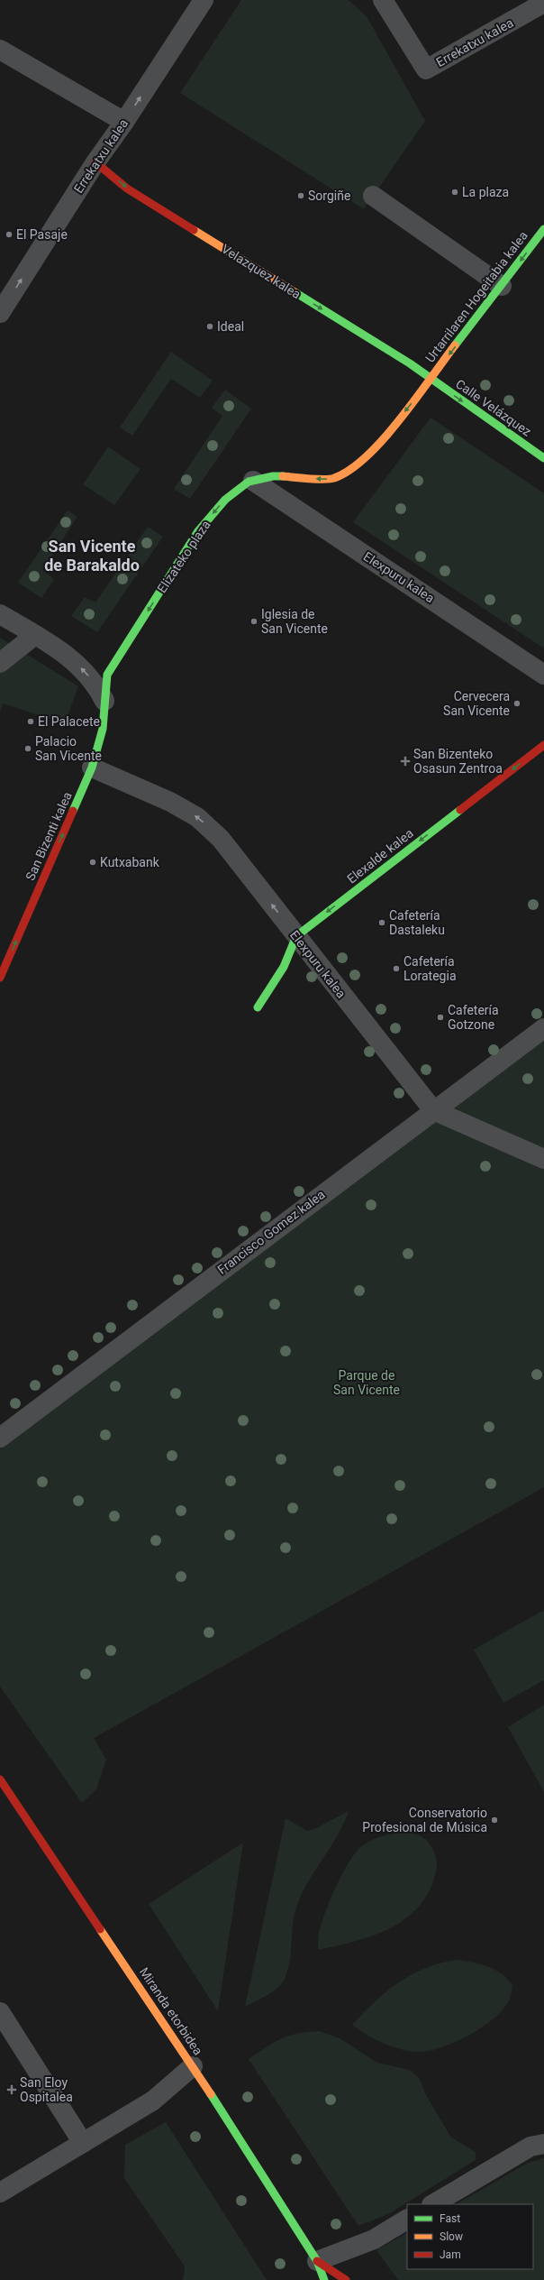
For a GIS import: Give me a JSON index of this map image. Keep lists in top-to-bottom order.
{
  "streets": {
    "street": [
      "Errekatxu kalea",
      "Velazquez kalea",
      "Urtarrilaren Hogeitabia kalea",
      "Calle Velázquez",
      "Elizateko plaza",
      "Elexpuru kalea",
      "San Bizenti kalea",
      "Elexalde kalea",
      "Francisco Gomez kalea",
      "Miranda etorbidea"
    ]
  },
  "crossings": [
    ["Errekatxu kalea", "Velazquez kalea"],
    ["Velazquez kalea", "Urtarrilaren Hogeitabia kalea"],
    ["Velazquez kalea", "Calle Velázquez"],
    ["Velazquez kalea", "Elizateko plaza"],
    ["Urtarrilaren Hogeitabia kalea", "Calle Velázquez"],
    ["Urtarrilaren Hogeitabia kalea", "Elizateko plaza"],
    ["Calle Velázquez", "Elizateko plaza"],
    ["Elizateko plaza", "Elexpuru kalea"],
    ["Elizateko plaza", "San Bizenti kalea"],
    ["Elexpuru kalea", "San Bizenti kalea"],
    ["Elexpuru kalea", "Elexalde kalea"],
    ["Elexpuru kalea", "Francisco Gomez kalea"]
  ],
  "one_way": [
    "Errekatxu kalea",
    "Velazquez kalea",
    "Urtarrilaren Hogeitabia kalea",
    "Calle Velázquez",
    "Elizateko plaza",
    "San Bizenti kalea",
    "Elexalde kalea"
  ],
  "districts": ["San Vicente de Barakaldo"],
  "parks": ["Parque de San Vicente"],
  "places": {
    "other": [
      "La plaza",
      "Sorgiñe",
      "El Pasaje",
      "Ideal",
      "Iglesia de San Vicente",
      "Cervecera San Vicente",
      "El Palacete",
      "Palacio San Vicente",
      "Kutxabank",
      "Cafetería Dastaleku",
      "Cafetería Lorategia",
      "Cafetería Gotzone",
      "Conservatorio Profesional de Música"
    ],
    "health": ["San Bizenteko Osasun Zentroa", "San Eloy Ospitalea"]
  },
  "legend": ["Fast", "Slow", "Jam"]
}
